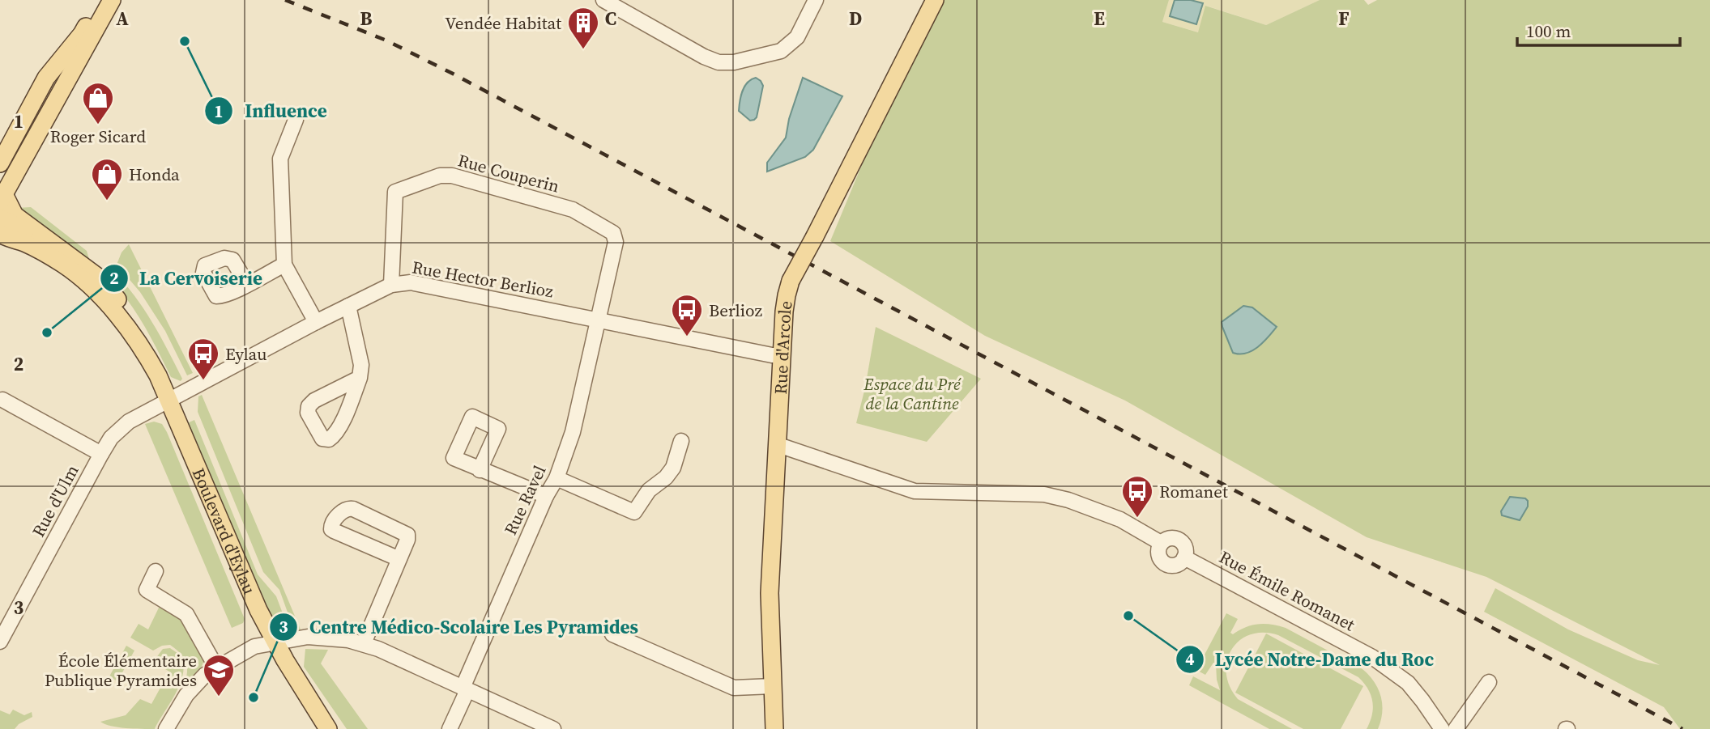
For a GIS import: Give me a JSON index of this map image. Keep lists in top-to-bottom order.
{
  "streets": {
    "main road": ["Rue d'Arcole", "Boulevard d'Eylau"],
    "street": [
      "Rue Couperin",
      "Rue Hector Berlioz",
      "Rue Ravel",
      "Rue d'Ulm",
      "Rue Émile Romanet"
    ]
  },
  "crossings": [
    ["Rue Couperin", "Rue Hector Berlioz"],
    ["Rue Couperin", "Rue Ravel"],
    ["Rue Hector Berlioz", "Rue d'Arcole"],
    ["Rue Hector Berlioz", "Rue Ravel"],
    ["Rue Hector Berlioz", "Rue d'Ulm"],
    ["Rue Hector Berlioz", "Boulevard d'Eylau"],
    ["Rue d'Ulm", "Boulevard d'Eylau"]
  ],
  "parks": ["Espace du Pré de la Cantine"],
  "places": {
    "other": [
      "Influence",
      "La Cervoiserie",
      "Lycée Notre-Dame du Roc",
      "Centre Médico-Scolaire Les Pyramides"
    ],
    "building": ["Vendée Habitat"],
    "shop": ["Roger Sicard", "Honda"],
    "bus stop": ["Berlioz", "Eylau", "Romanet"],
    "school or university": ["École Élémentaire Publique Pyramides"]
  },
  "scale_bar": "100 m",
  "grid": {
    "columns": [
      "A",
      "B",
      "C",
      "D",
      "E",
      "F"
    ],
    "rows": ["1", "2", "3"]
  }
}
